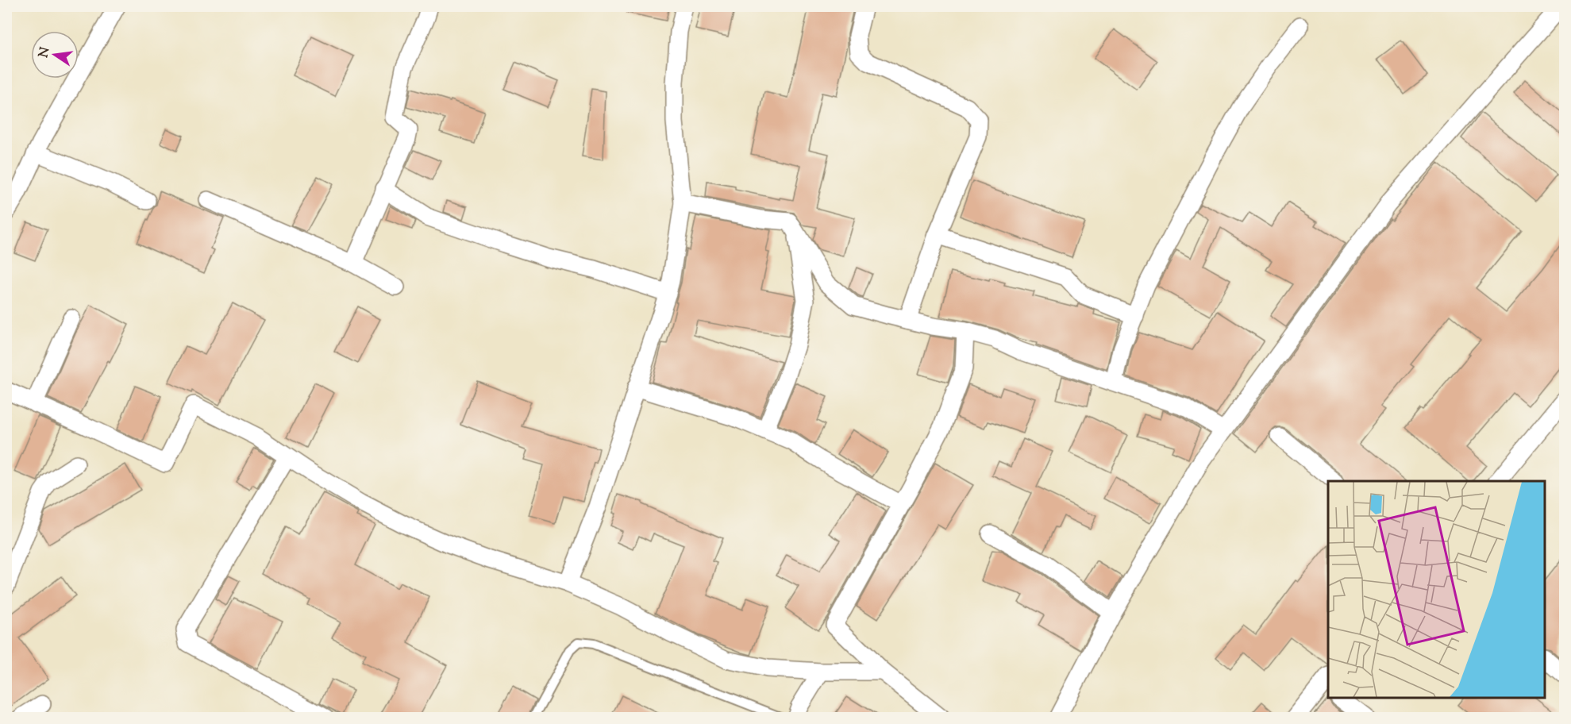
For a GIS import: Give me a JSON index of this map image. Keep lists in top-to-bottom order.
{
  "north": "left"
}
